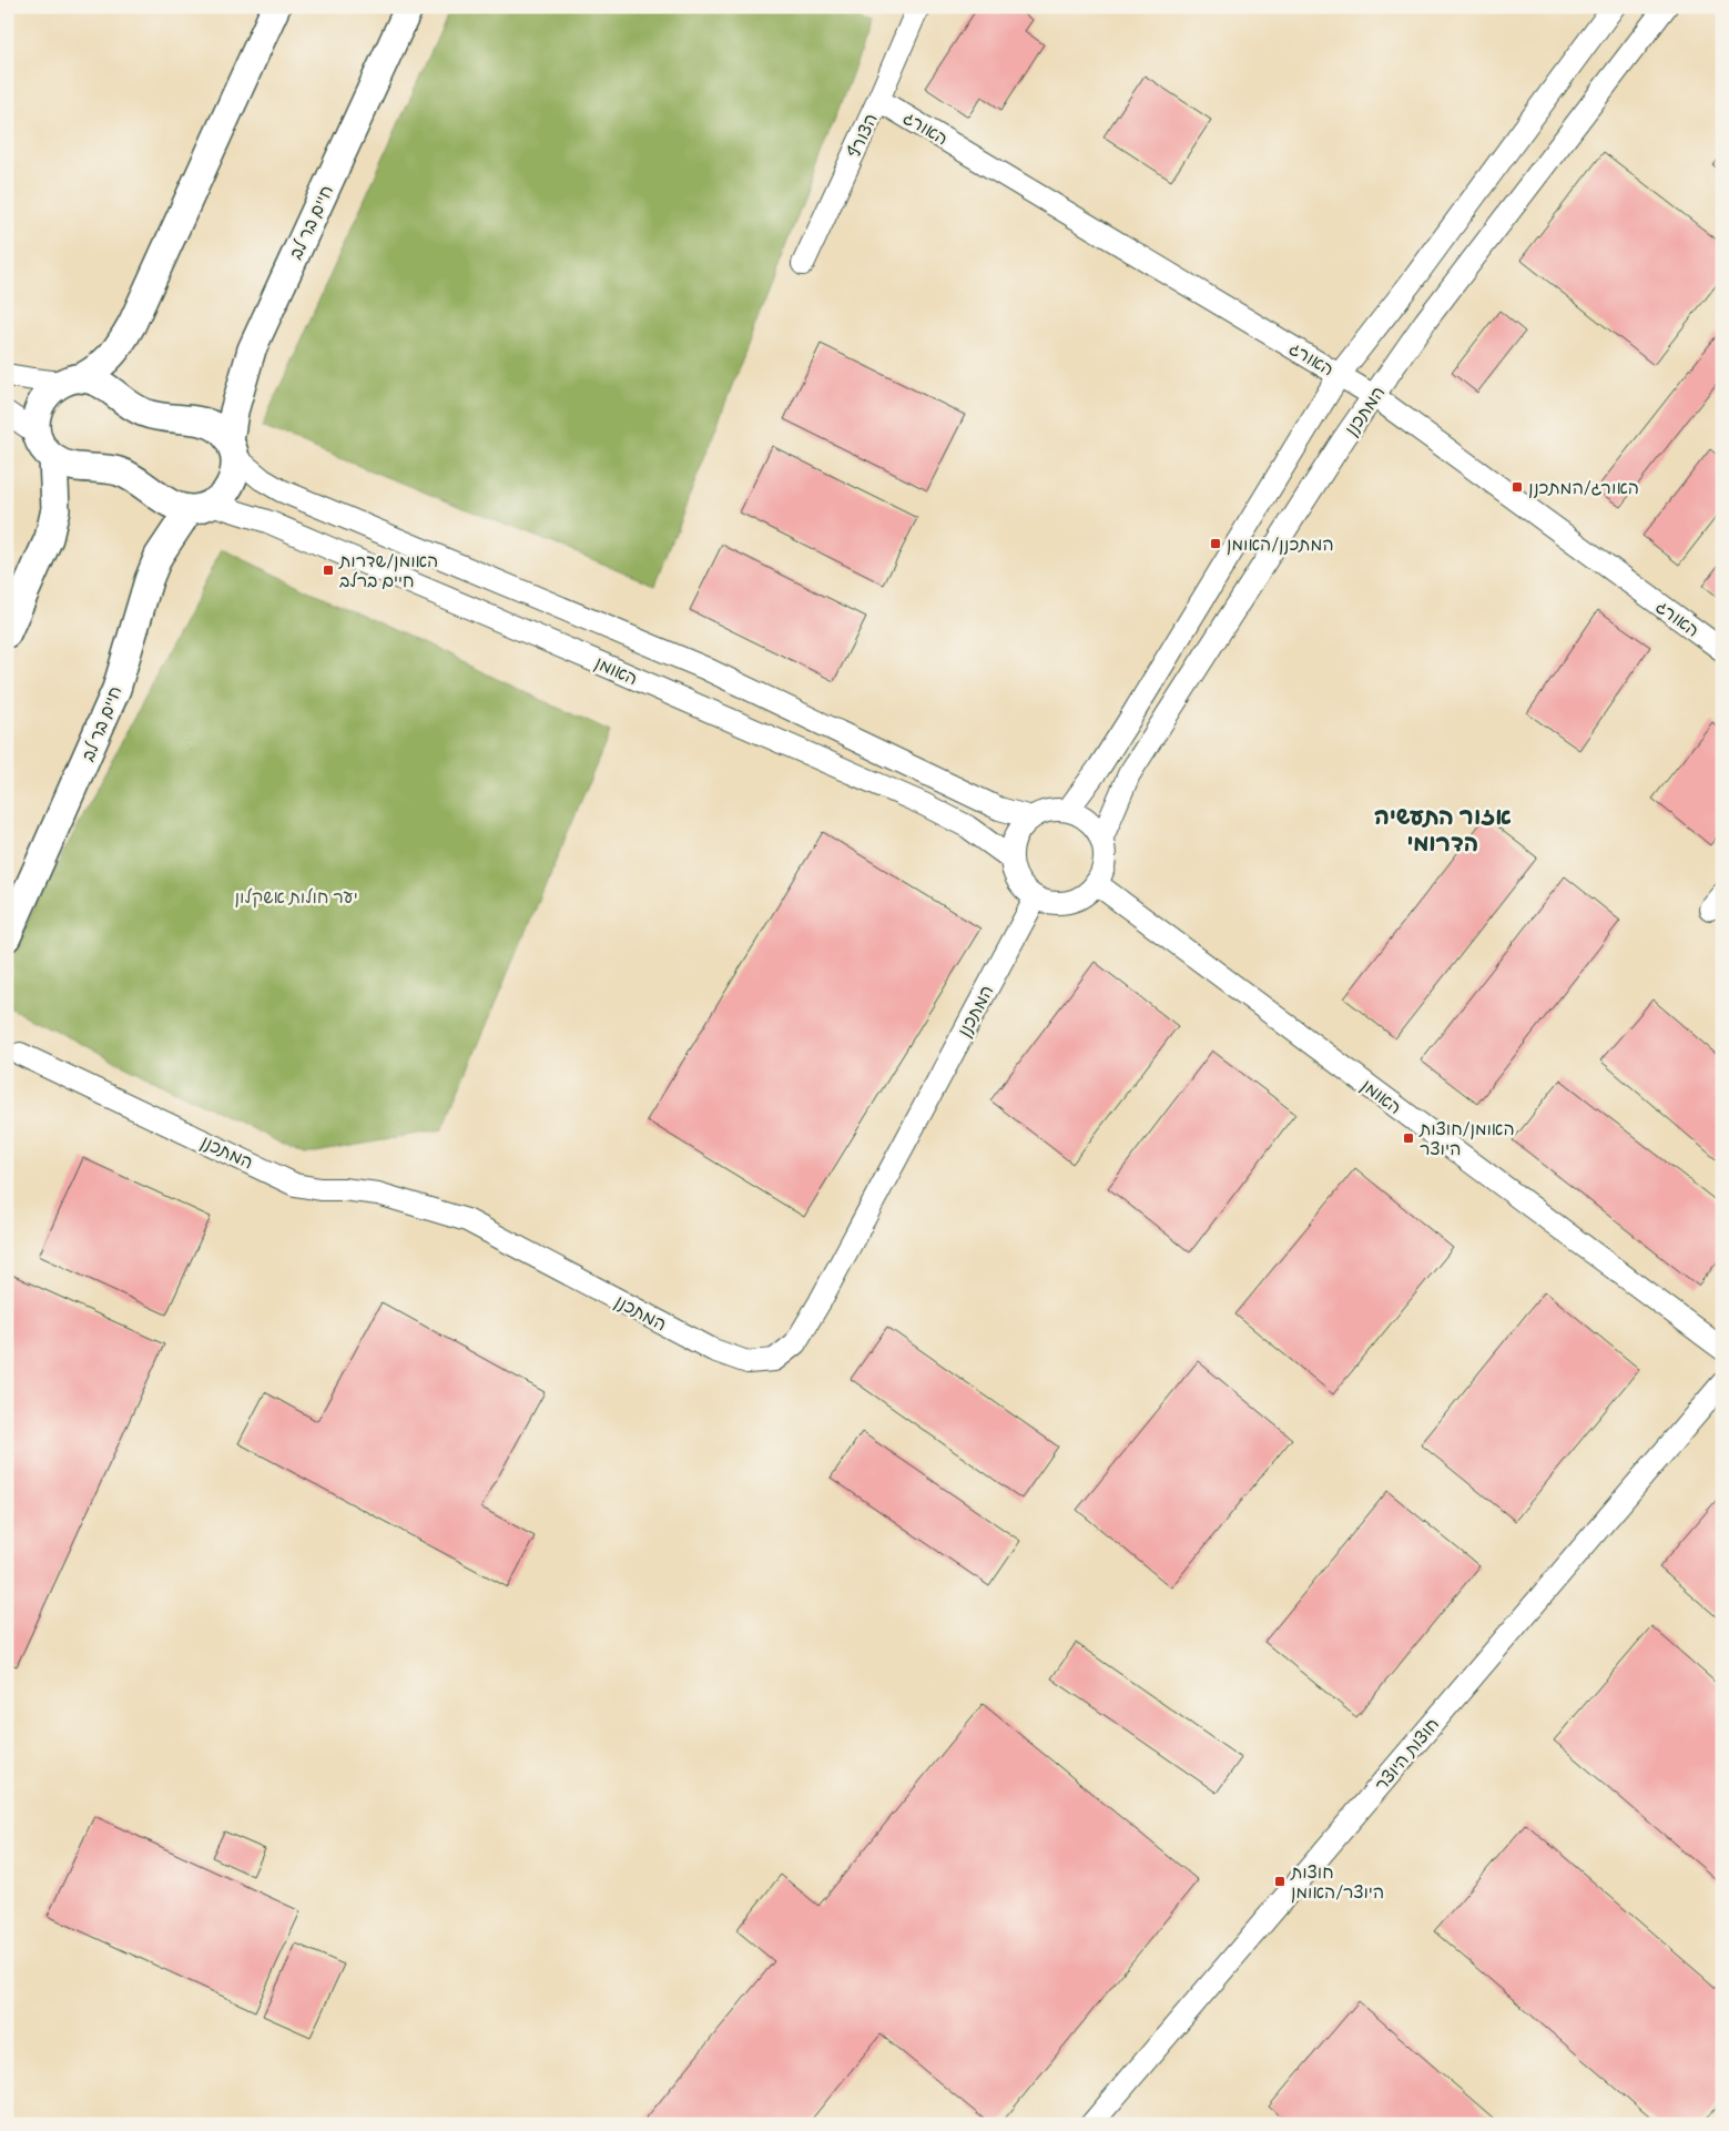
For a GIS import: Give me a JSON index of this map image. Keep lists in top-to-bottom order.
{
  "streets": {
    "main road": ["חיים בר לב"],
    "street": [
      "האורג",
      "הצורף",
      "המתכנן",
      "האומן",
      "חוצות היוצר"
    ]
  },
  "crossings": [
    ["האורג", "הצורף"],
    ["האורג", "המתכנן"],
    ["חיים בר לב", "האומן"],
    ["המתכנן", "האומן"]
  ],
  "districts": ["אזור התעשיה הדרומי"],
  "parks": ["יער חולות אשקלון"],
  "places": {
    "transit": [
      "האורג/המתכנן",
      "המתכנן/האומן",
      "האומן/שדרות חיים ברלב",
      "האומן/חוצות היוצר",
      "חוצות היוצר/האומן"
    ]
  }
}
